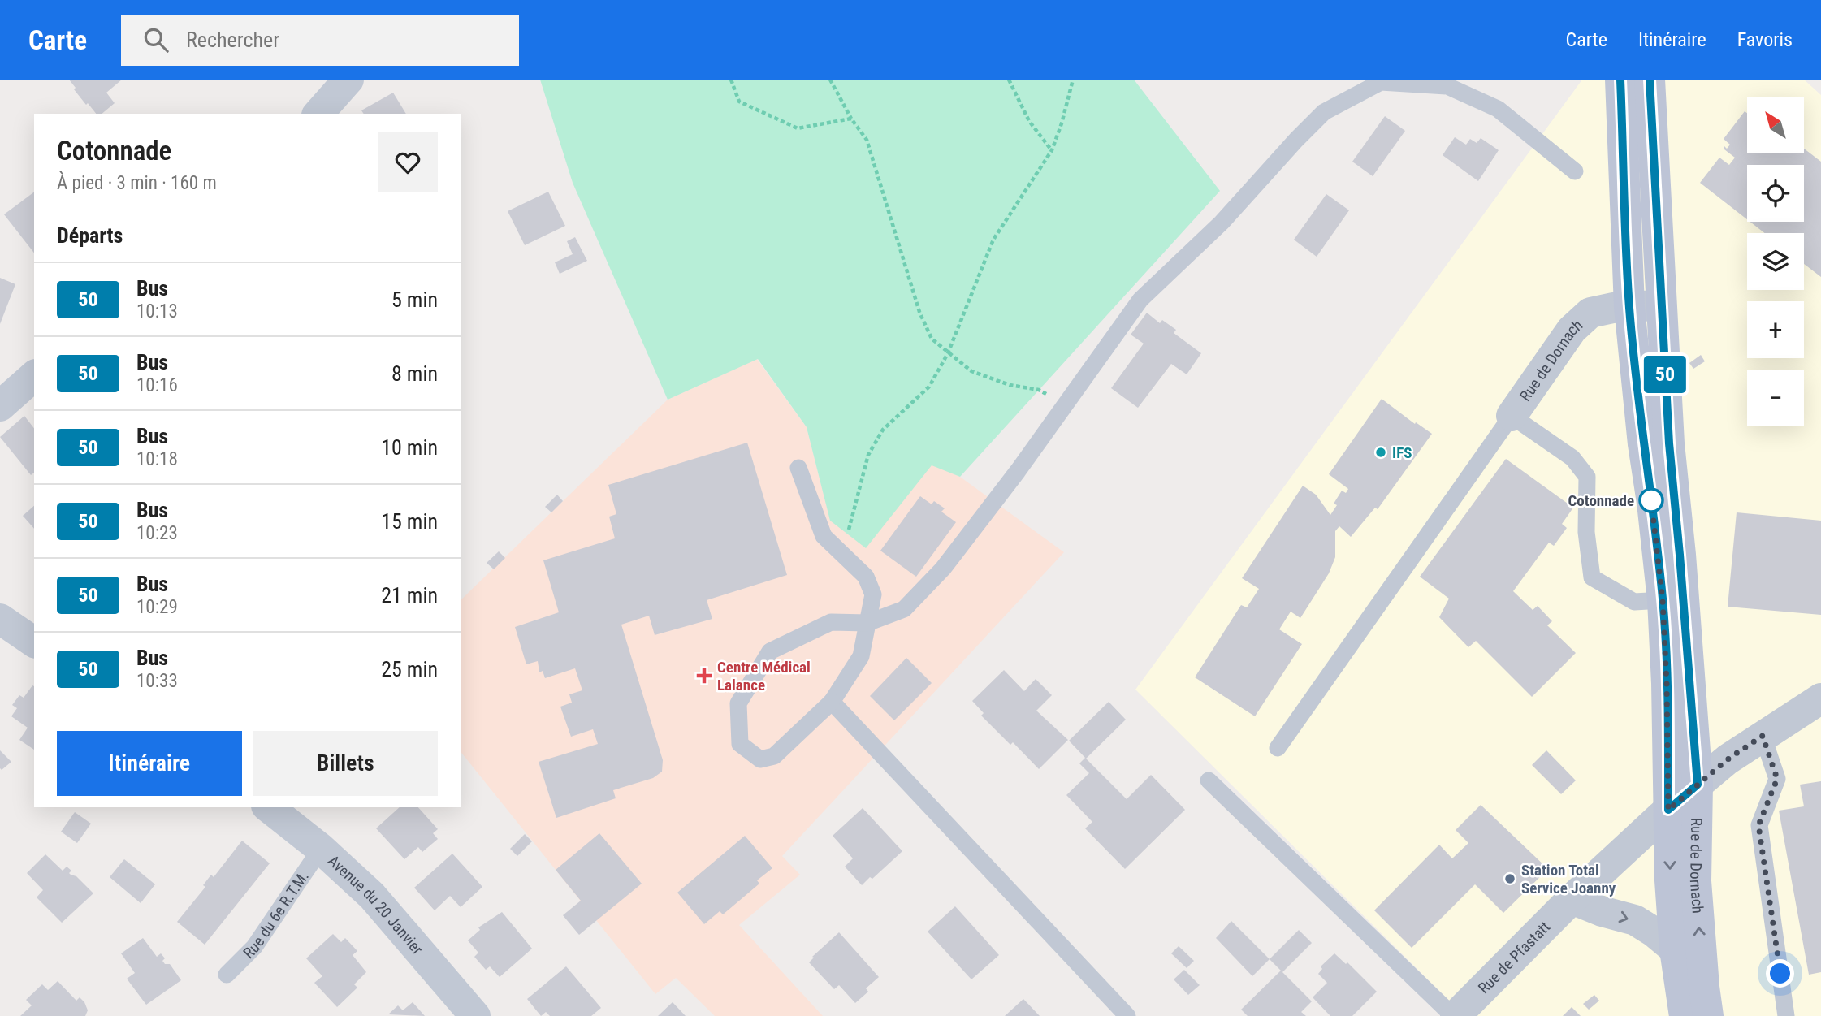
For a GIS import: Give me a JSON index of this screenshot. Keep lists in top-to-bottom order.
{
  "streets": {
    "main road": ["Rue de Dornach"],
    "street": ["Avenue du 20 Janvier", "Rue de Pfastatt"],
    "lane": ["Rue du 6e R.T.M."]
  },
  "crossings": [
    ["Rue de Dornach", "Rue de Pfastatt"],
    ["Avenue du 20 Janvier", "Rue du 6e R.T.M."]
  ],
  "places": {
    "other": ["IFS", "Cotonnade", "Station Total Service Joanny"],
    "health": ["Centre Médical Lalance"]
  },
  "lines": ["bus line 50"],
  "north": "top left",
  "page": {
    "header": "Carte",
    "search": "Rechercher",
    "nav": ["Carte", "Itinéraire", "Favoris"],
    "on_map": "50",
    "map_buttons": ["+", "−"],
    "heading": [
      ["Cotonnade", "À pied · 3 min · 160 m"],
      "Départs"
    ],
    "list": [
      {
        "mark": "50",
        "name": "Bus",
        "note": "10:13",
        "value": "5 min"
      },
      {
        "mark": "50",
        "name": "Bus",
        "note": "10:16",
        "value": "8 min"
      },
      {
        "mark": "50",
        "name": "Bus",
        "note": "10:18",
        "value": "10 min"
      },
      {
        "mark": "50",
        "name": "Bus",
        "note": "10:23",
        "value": "15 min"
      },
      {
        "mark": "50",
        "name": "Bus",
        "note": "10:29",
        "value": "21 min"
      },
      {
        "mark": "50",
        "name": "Bus",
        "note": "10:33",
        "value": "25 min"
      }
    ],
    "buttons": ["Itinéraire", "Billets"]
  }
}
